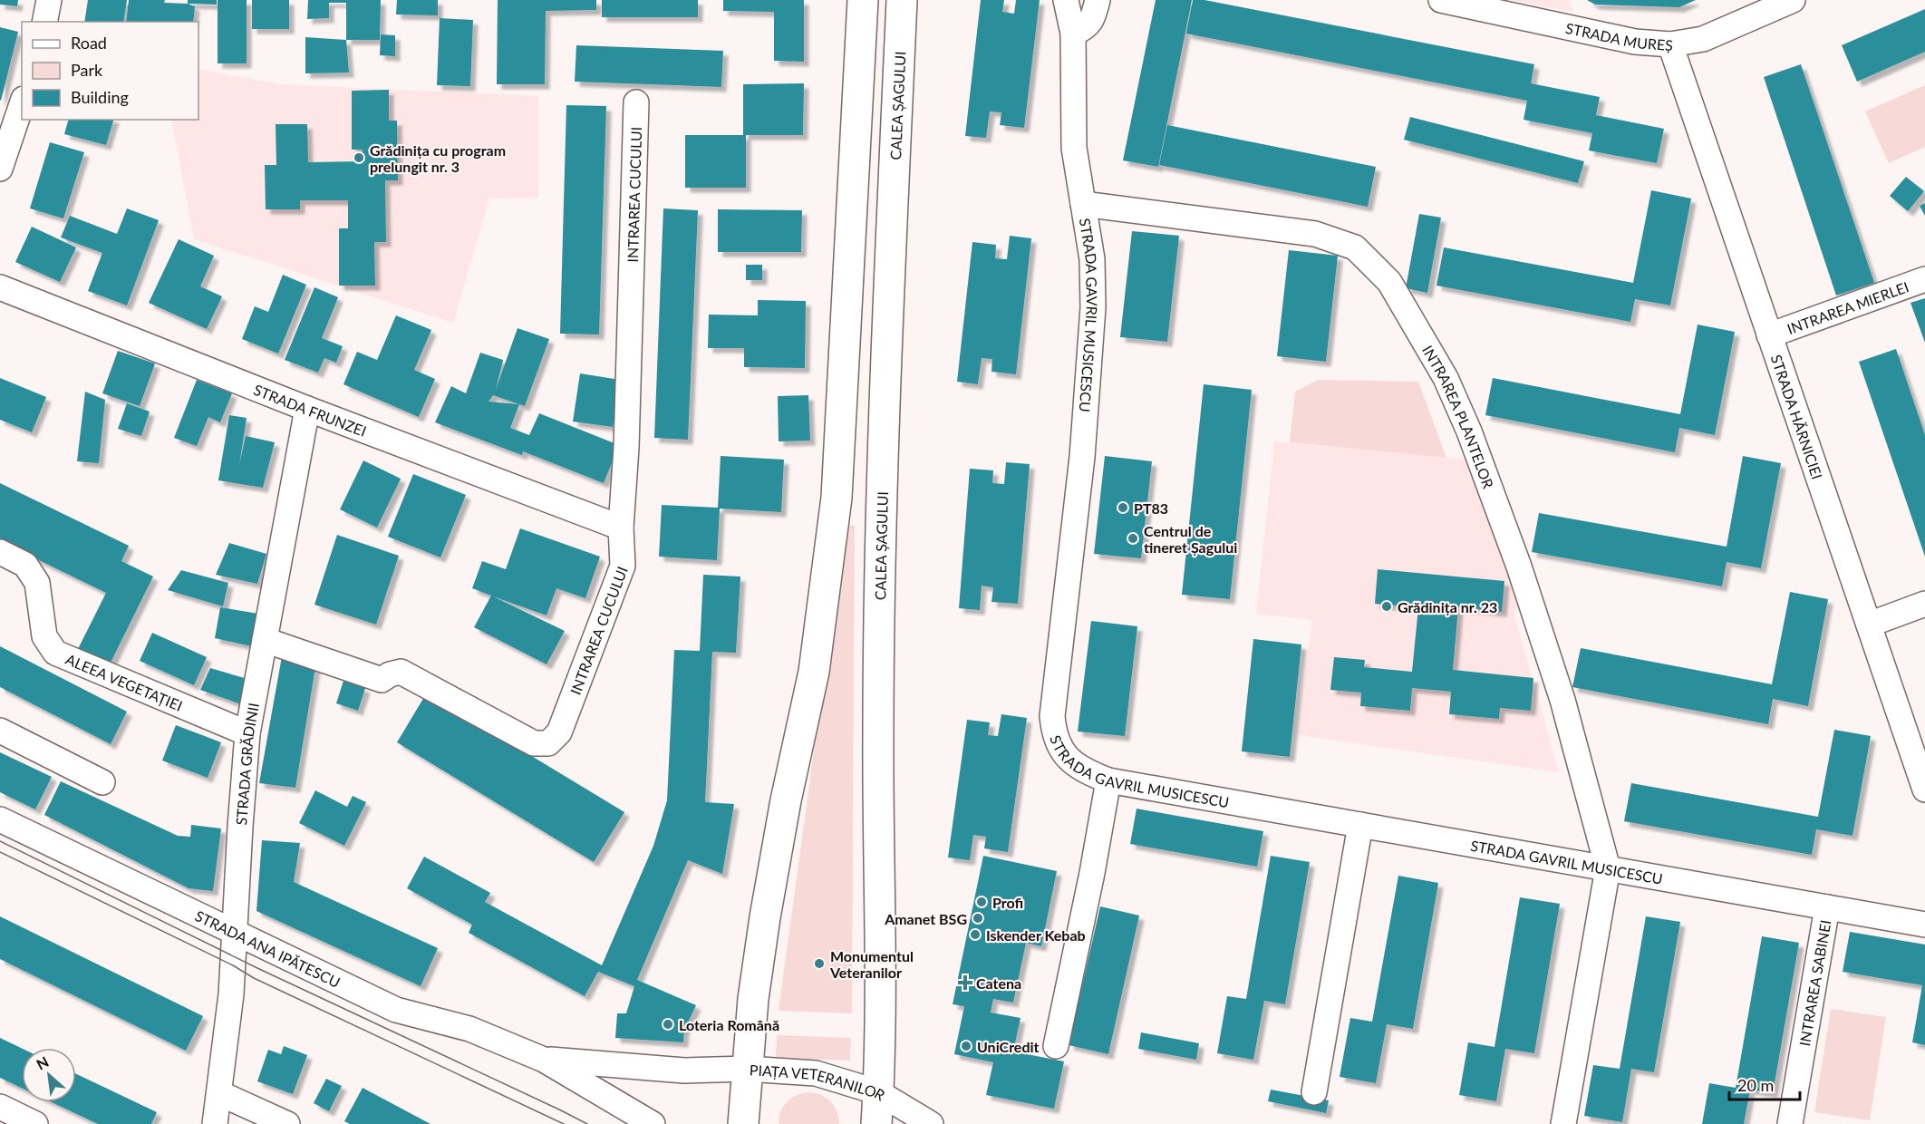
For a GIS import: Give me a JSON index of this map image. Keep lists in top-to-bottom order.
{
  "streets": {
    "main road": ["CALEA ȘAGULUI", "PIAȚA VETERANILOR"],
    "street": [
      "STRADA MUREȘ",
      "INTRAREA CUCULUI",
      "INTRAREA MIERLEI",
      "STRADA GAVRIL MUSICESCU",
      "STRADA FRUNZEI",
      "INTRAREA PLANTELOR",
      "STRADA HĂRNICIEI",
      "ALEEA VEGETAȚIEI",
      "STRADA GRĂDINII",
      "STRADA ANA IPĂTESCU",
      "INTRAREA SABINEI"
    ]
  },
  "crossings": [
    ["STRADA MUREȘ", "STRADA HĂRNICIEI"],
    ["CALEA ȘAGULUI", "PIAȚA VETERANILOR"],
    ["INTRAREA CUCULUI", "STRADA FRUNZEI"],
    ["INTRAREA CUCULUI", "STRADA GRĂDINII"],
    ["INTRAREA MIERLEI", "STRADA HĂRNICIEI"],
    ["STRADA GAVRIL MUSICESCU", "INTRAREA PLANTELOR"],
    ["STRADA GAVRIL MUSICESCU", "INTRAREA SABINEI"],
    ["STRADA FRUNZEI", "STRADA GRĂDINII"],
    ["ALEEA VEGETAȚIEI", "STRADA GRĂDINII"],
    ["STRADA GRĂDINII", "STRADA ANA IPĂTESCU"],
    ["STRADA ANA IPĂTESCU", "PIAȚA VETERANILOR"]
  ],
  "places": {
    "other": [
      "Grădinița cu program prelungit nr. 3",
      "PT83",
      "Centrul de tineret Șagului",
      "Grădinița nr. 23",
      "Profi",
      "Amanet BSG",
      "Iskender Kebab",
      "Monumentul Veteranilor",
      "Loteria Română",
      "UniCredit"
    ],
    "health": ["Catena"]
  },
  "legend": ["Road", "Park", "Building"],
  "scale_bar": "20 m",
  "north": "top left"
}
